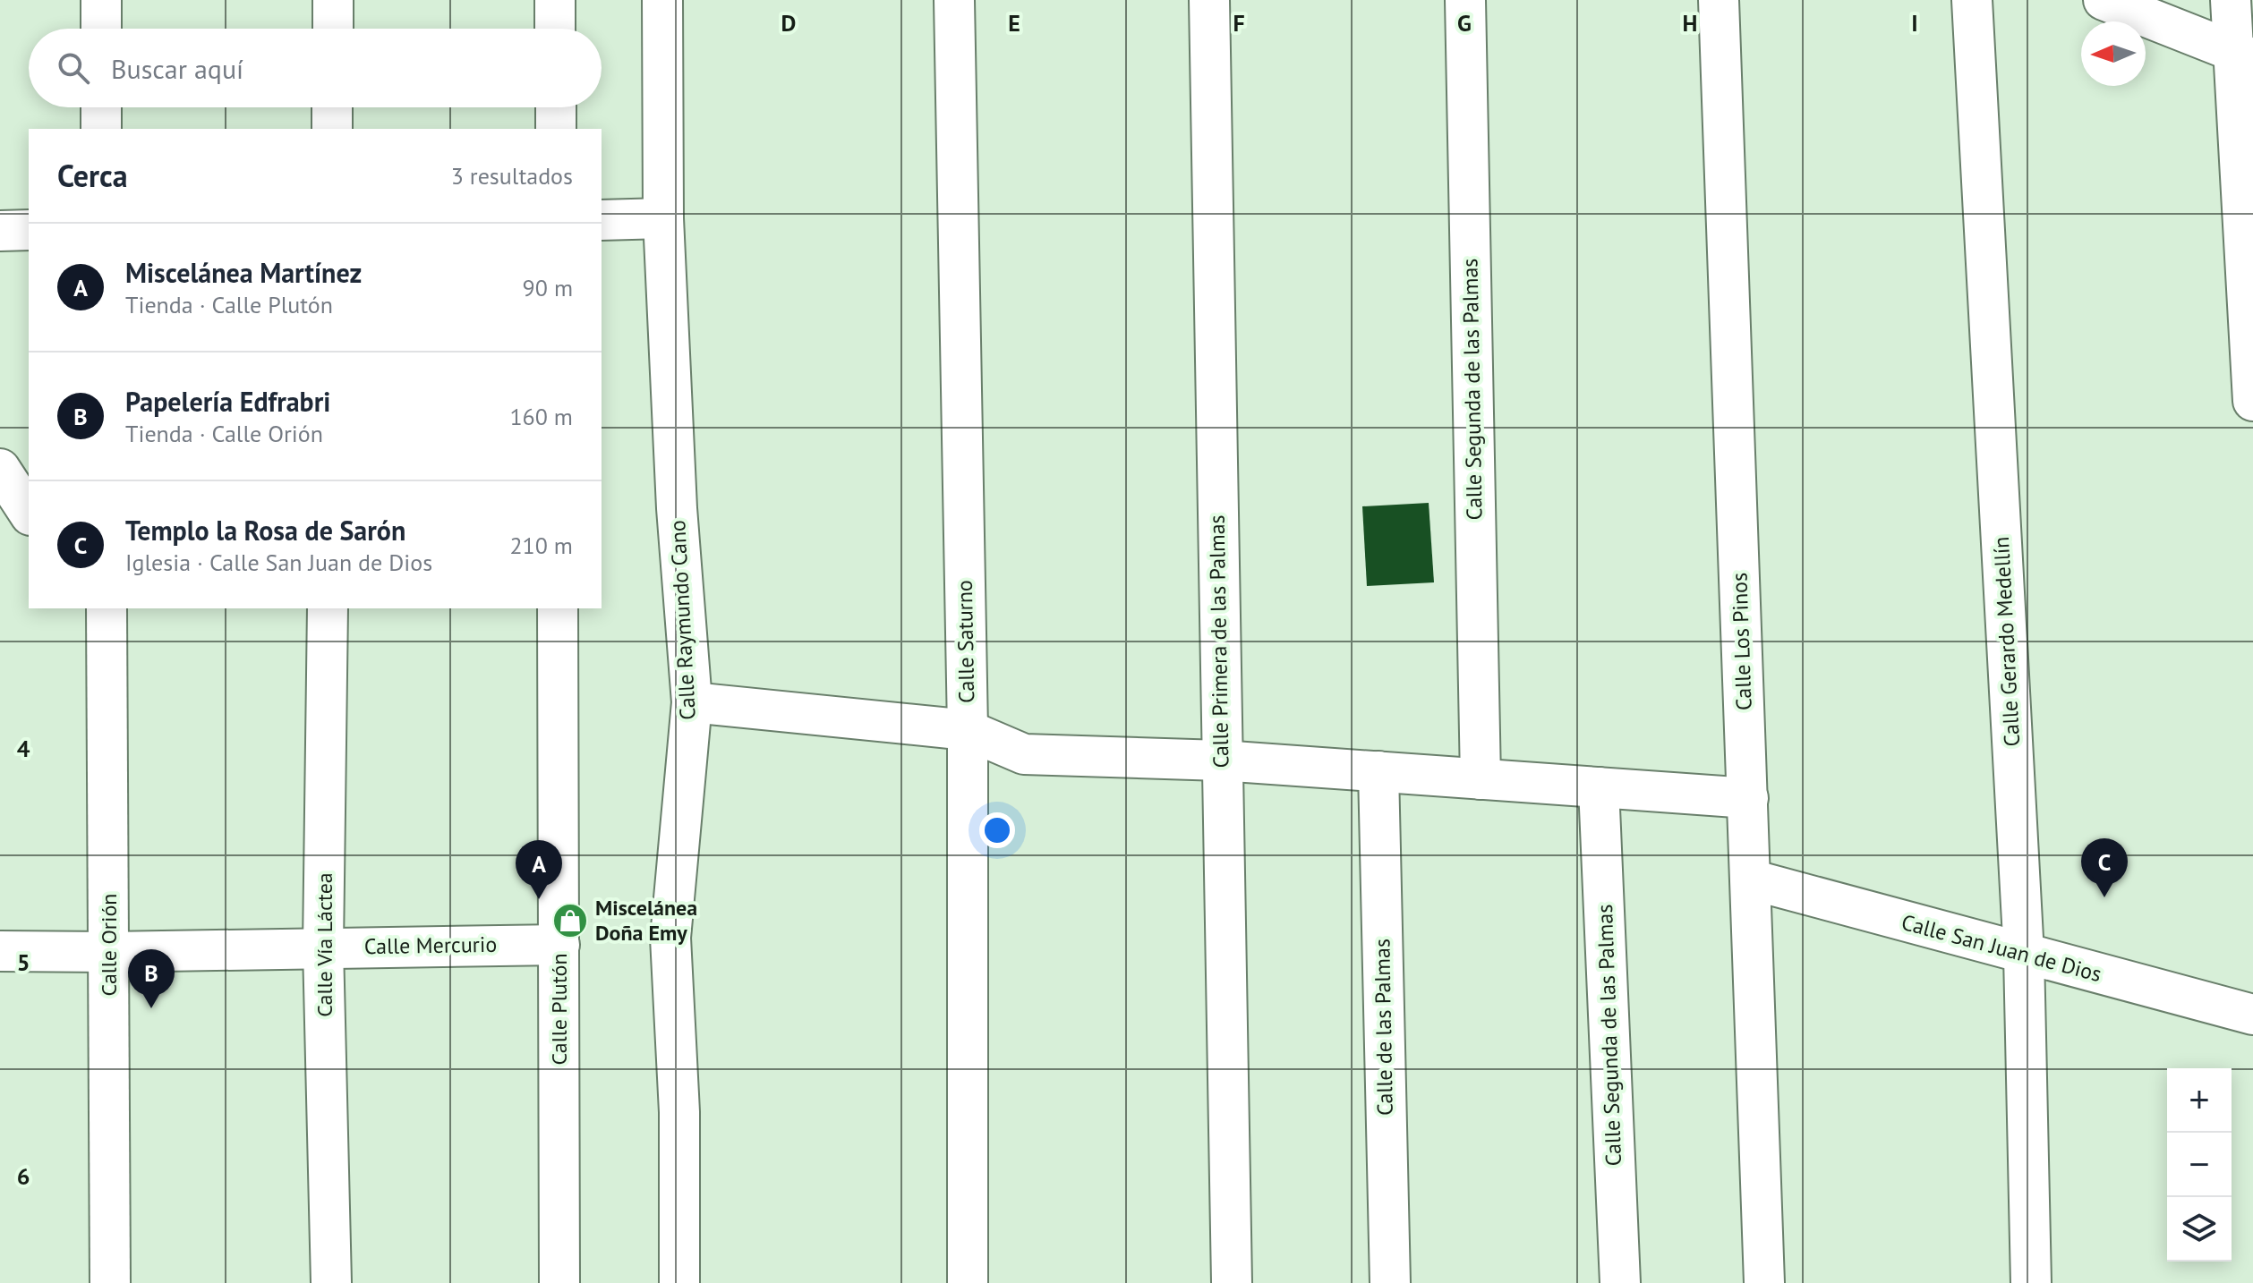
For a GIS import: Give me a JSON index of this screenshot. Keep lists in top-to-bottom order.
{
  "streets": {
    "street": [
      "Calle Segunda de las Palmas",
      "Calle Raymundo Cano",
      "Calle Saturno",
      "Calle Primera de las Palmas",
      "Calle Los Pinos",
      "Calle Gerardo Medellín",
      "Calle Orión",
      "Calle Vía Láctea",
      "Calle Mercurio",
      "Calle San Juan de Dios",
      "Calle Plutón",
      "Calle de las Palmas"
    ]
  },
  "crossings": [
    ["Calle Los Pinos", "Calle San Juan de Dios"],
    ["Calle Gerardo Medellín", "Calle San Juan de Dios"],
    ["Calle Orión", "Calle Mercurio"],
    ["Calle Vía Láctea", "Calle Mercurio"],
    ["Calle Mercurio", "Calle Plutón"]
  ],
  "places": {
    "shop": ["Miscelánea Doña Emy"]
  },
  "north": "left",
  "page": {
    "search": "Buscar aquí",
    "heading": ["Cerca", "3 resultados"],
    "list": [
      {
        "mark": "A",
        "name": "Miscelánea Martínez",
        "note": "Tienda · Calle Plutón",
        "value": "90 m"
      },
      {
        "mark": "B",
        "name": "Papelería Edfrabri",
        "note": "Tienda · Calle Orión",
        "value": "160 m"
      },
      {
        "mark": "C",
        "name": "Templo la Rosa de Sarón",
        "note": "Iglesia · Calle San Juan de Dios",
        "value": "210 m"
      }
    ],
    "pins": ["C", "A", "B"],
    "map_buttons": ["+", "−"]
  },
  "grid": {
    "columns": [
      "D",
      "E",
      "F",
      "G",
      "H",
      "I"
    ],
    "rows": ["4", "5", "6"]
  }
}
